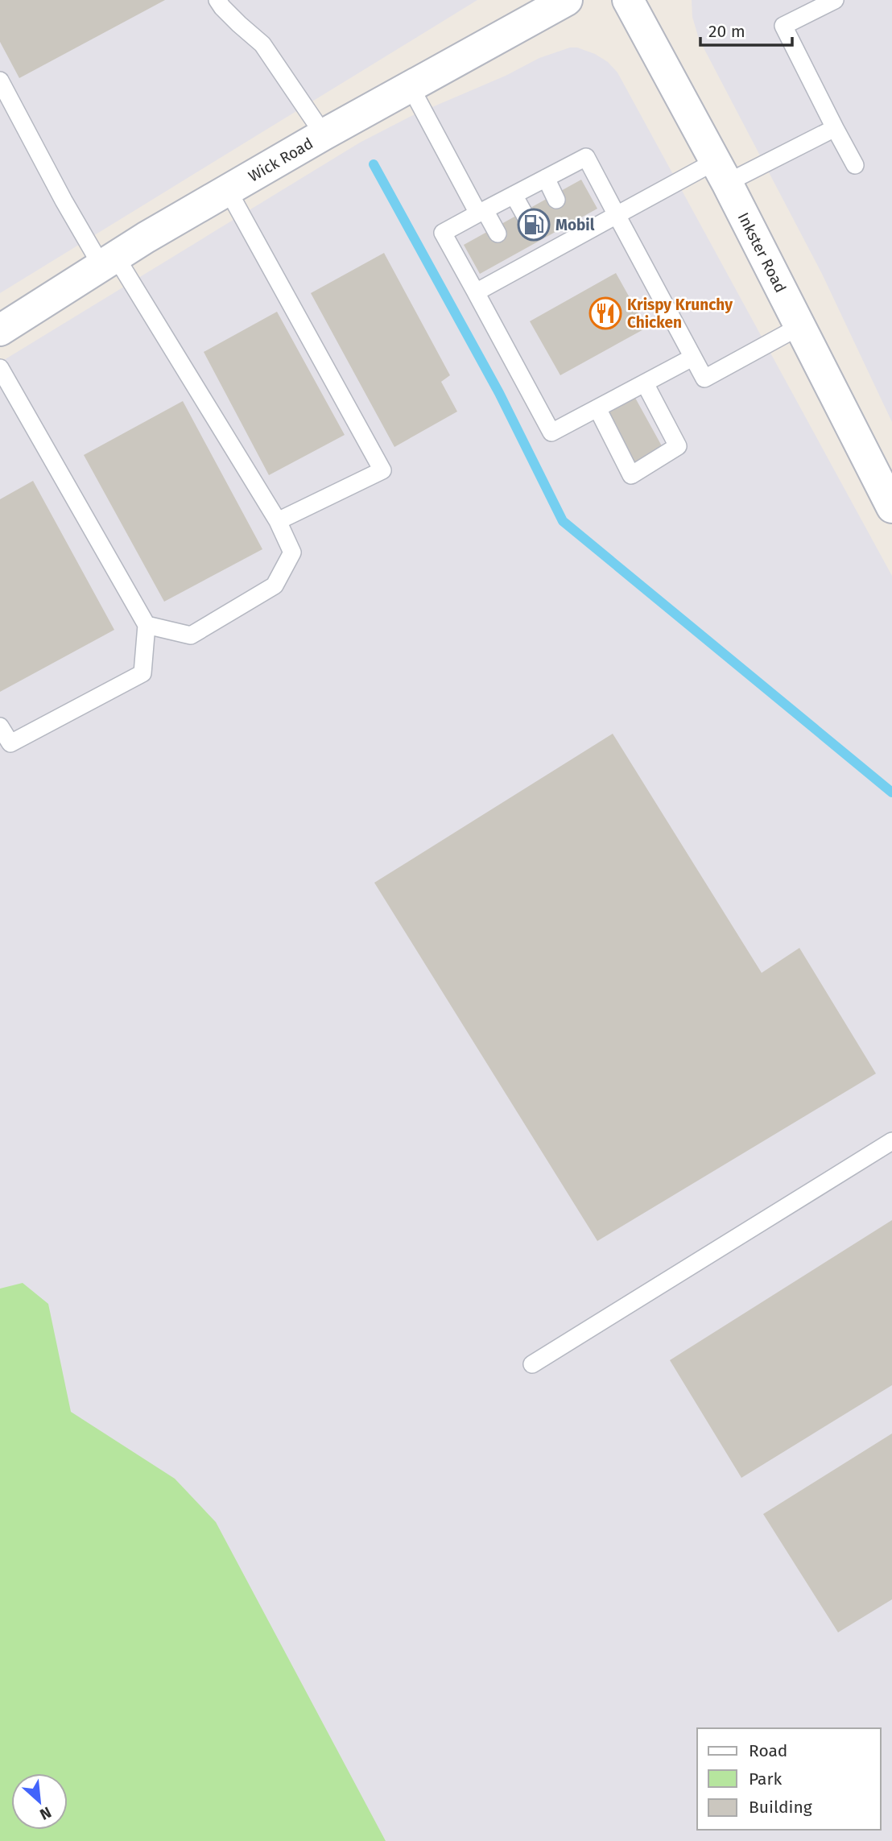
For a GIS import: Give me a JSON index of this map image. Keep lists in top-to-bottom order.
{
  "streets": {
    "street": ["Wick Road", "Inkster Road"]
  },
  "places": {
    "fuel station": ["Mobil"],
    "restaurant": ["Krispy Krunchy Chicken"]
  },
  "legend": ["Road", "Park", "Building"],
  "scale_bar": "20 m",
  "north": "bottom right"
}
